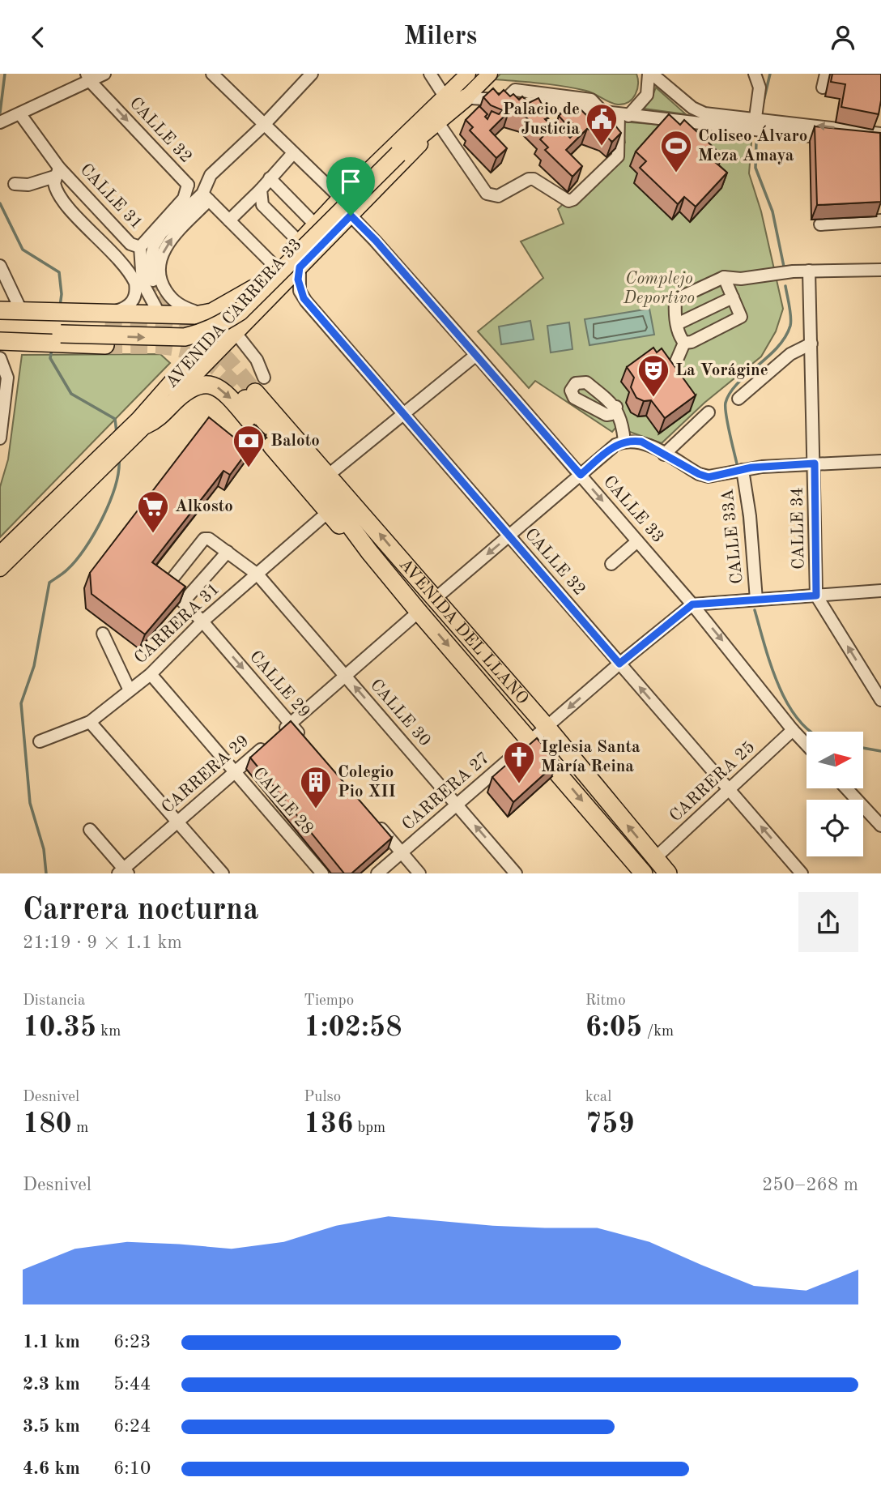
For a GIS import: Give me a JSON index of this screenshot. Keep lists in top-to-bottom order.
{
  "streets": {
    "highway": ["AVENIDA CARRERA 33", "AVENIDA DEL LLANO"],
    "street": [
      "CALLE 32",
      "CALLE 31",
      "CALLE 33",
      "CALLE 34",
      "CALLE 33A",
      "CARRERA 31",
      "CALLE 29",
      "CALLE 30",
      "CARRERA 29",
      "CARRERA 25",
      "CARRERA 27",
      "CALLE 28"
    ]
  },
  "crossings": [
    ["CALLE 32", "AVENIDA CARRERA 33"],
    ["CALLE 32", "CARRERA 25"],
    ["CALLE 32", "CARRERA 27"],
    ["AVENIDA CARRERA 33", "CALLE 33"],
    ["CALLE 33", "CARRERA 25"],
    ["CALLE 33", "CARRERA 27"],
    ["CARRERA 31", "CALLE 29"],
    ["CARRERA 31", "CALLE 30"],
    ["CARRERA 31", "CALLE 28"],
    ["AVENIDA DEL LLANO", "CARRERA 29"],
    ["AVENIDA DEL LLANO", "CARRERA 25"],
    ["AVENIDA DEL LLANO", "CARRERA 27"],
    ["CALLE 29", "CALLE 30"],
    ["CALLE 29", "CARRERA 29"],
    ["CALLE 30", "CARRERA 29"],
    ["CALLE 30", "CARRERA 27"],
    ["CARRERA 29", "CALLE 28"]
  ],
  "one_way": ["CALLE 29", "CALLE 30"],
  "parks": ["Complejo Deportivo"],
  "places": {
    "public building": ["Palacio de Justicia"],
    "sports": ["Coliseo Álvaro Meza Amaya"],
    "theatre": ["La Vorágine"],
    "bank": ["Baloto"],
    "supermarket": ["Alkosto"],
    "church": ["Iglesia Santa María Reina"],
    "building": ["Colegio Pio XII"]
  },
  "north": "right",
  "page": {
    "header": "Milers",
    "heading": ["Carrera nocturna", "21:19 · 9 × 1.1 km"],
    "stats": [
      ["Distancia", "10.35 km"],
      ["Tiempo", "1:02:58"],
      ["Ritmo", "6:05 /km"],
      ["Desnivel", "180 m"],
      ["Pulso", "136 bpm"],
      ["kcal", "759"]
    ],
    "chart": ["Desnivel", "250–268 m"],
    "list": [
      {
        "name": "1.1 km",
        "note": "6:23"
      },
      {
        "name": "2.3 km",
        "note": "5:44"
      },
      {
        "name": "3.5 km",
        "note": "6:24"
      },
      {
        "name": "4.6 km",
        "note": "6:10"
      }
    ]
  }
}
